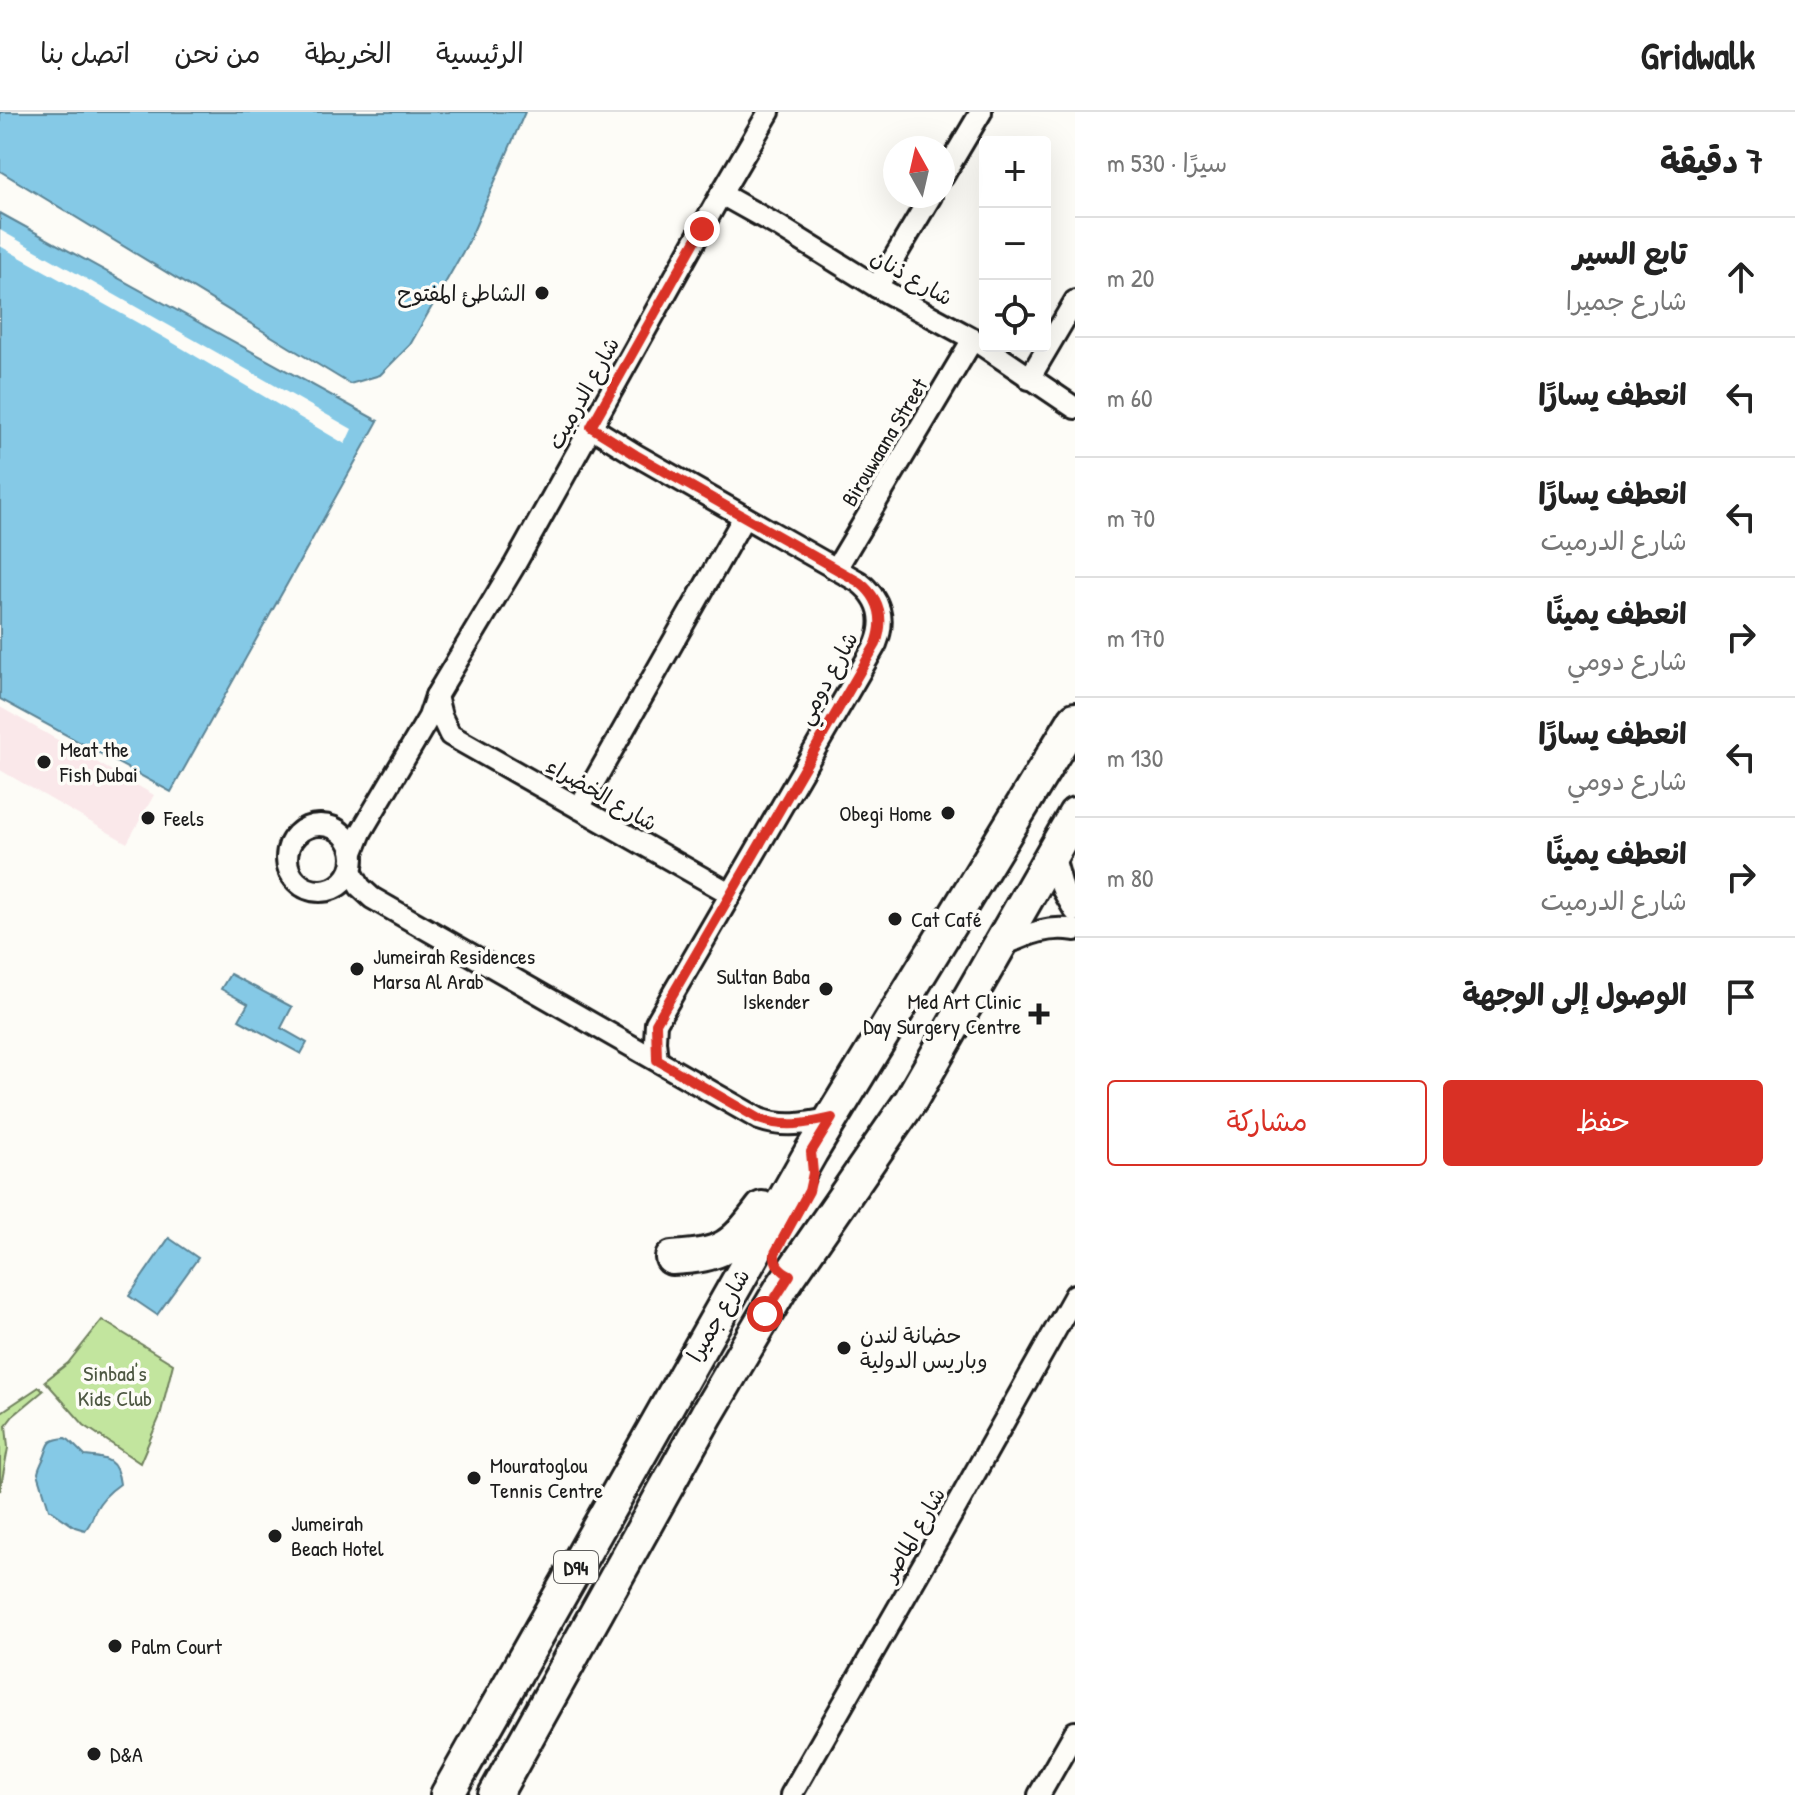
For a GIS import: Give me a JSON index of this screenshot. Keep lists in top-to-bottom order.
{
  "streets": {
    "main road": ["شارع جميرا", "D94"],
    "street": [
      "شارع ذنان",
      "شارع الدرميت",
      "Birouwaana Street",
      "شارع دومي",
      "شارع الخضراء",
      "شارع الماصر"
    ]
  },
  "crossings": [
    ["شارع ذنان", "شارع الدرميت"],
    ["شارع ذنان", "Birouwaana Street"],
    ["شارع الدرميت", "شارع دومي"],
    ["Birouwaana Street", "شارع دومي"],
    ["شارع دومي", "شارع الخضراء"]
  ],
  "parks": ["Sinbad's Kids Club"],
  "places": {
    "other": [
      "الشاطئ المفتوح",
      "Meat the Fish Dubai",
      "Obegi Home",
      "Feels",
      "Cat Café",
      "Jumeirah Residences Marsa Al Arab",
      "Sultan Baba Iskender",
      "حضانة لندن وباريس الدولية",
      "Mouratoglou Tennis Centre",
      "Jumeirah Beach Hotel",
      "Palm Court",
      "D&A"
    ],
    "health": ["Med Art Clinic Day Surgery Centre"]
  },
  "north": "top",
  "page": {
    "header": "Gridwalk",
    "nav": [
      "الرئيسية",
      "الخريطة",
      "من نحن",
      "اتصل بنا"
    ],
    "heading": ["7 دقيقة", "سيرًا · 530 m"],
    "map_buttons": ["+", "−"],
    "list": [
      ["تابع السير", "شارع جميرا", "20 m"],
      ["انعطف يسارًا", "60 m"],
      ["انعطف يسارًا", "شارع الدرميت", "70 m"],
      ["انعطف يمينًا", "شارع دومي", "170 m"],
      ["انعطف يسارًا", "شارع دومي", "130 m"],
      ["انعطف يمينًا", "شارع الدرميت", "80 m"],
      "الوصول إلى الوجهة"
    ],
    "buttons": ["حفظ", "مشاركة"]
  }
}
